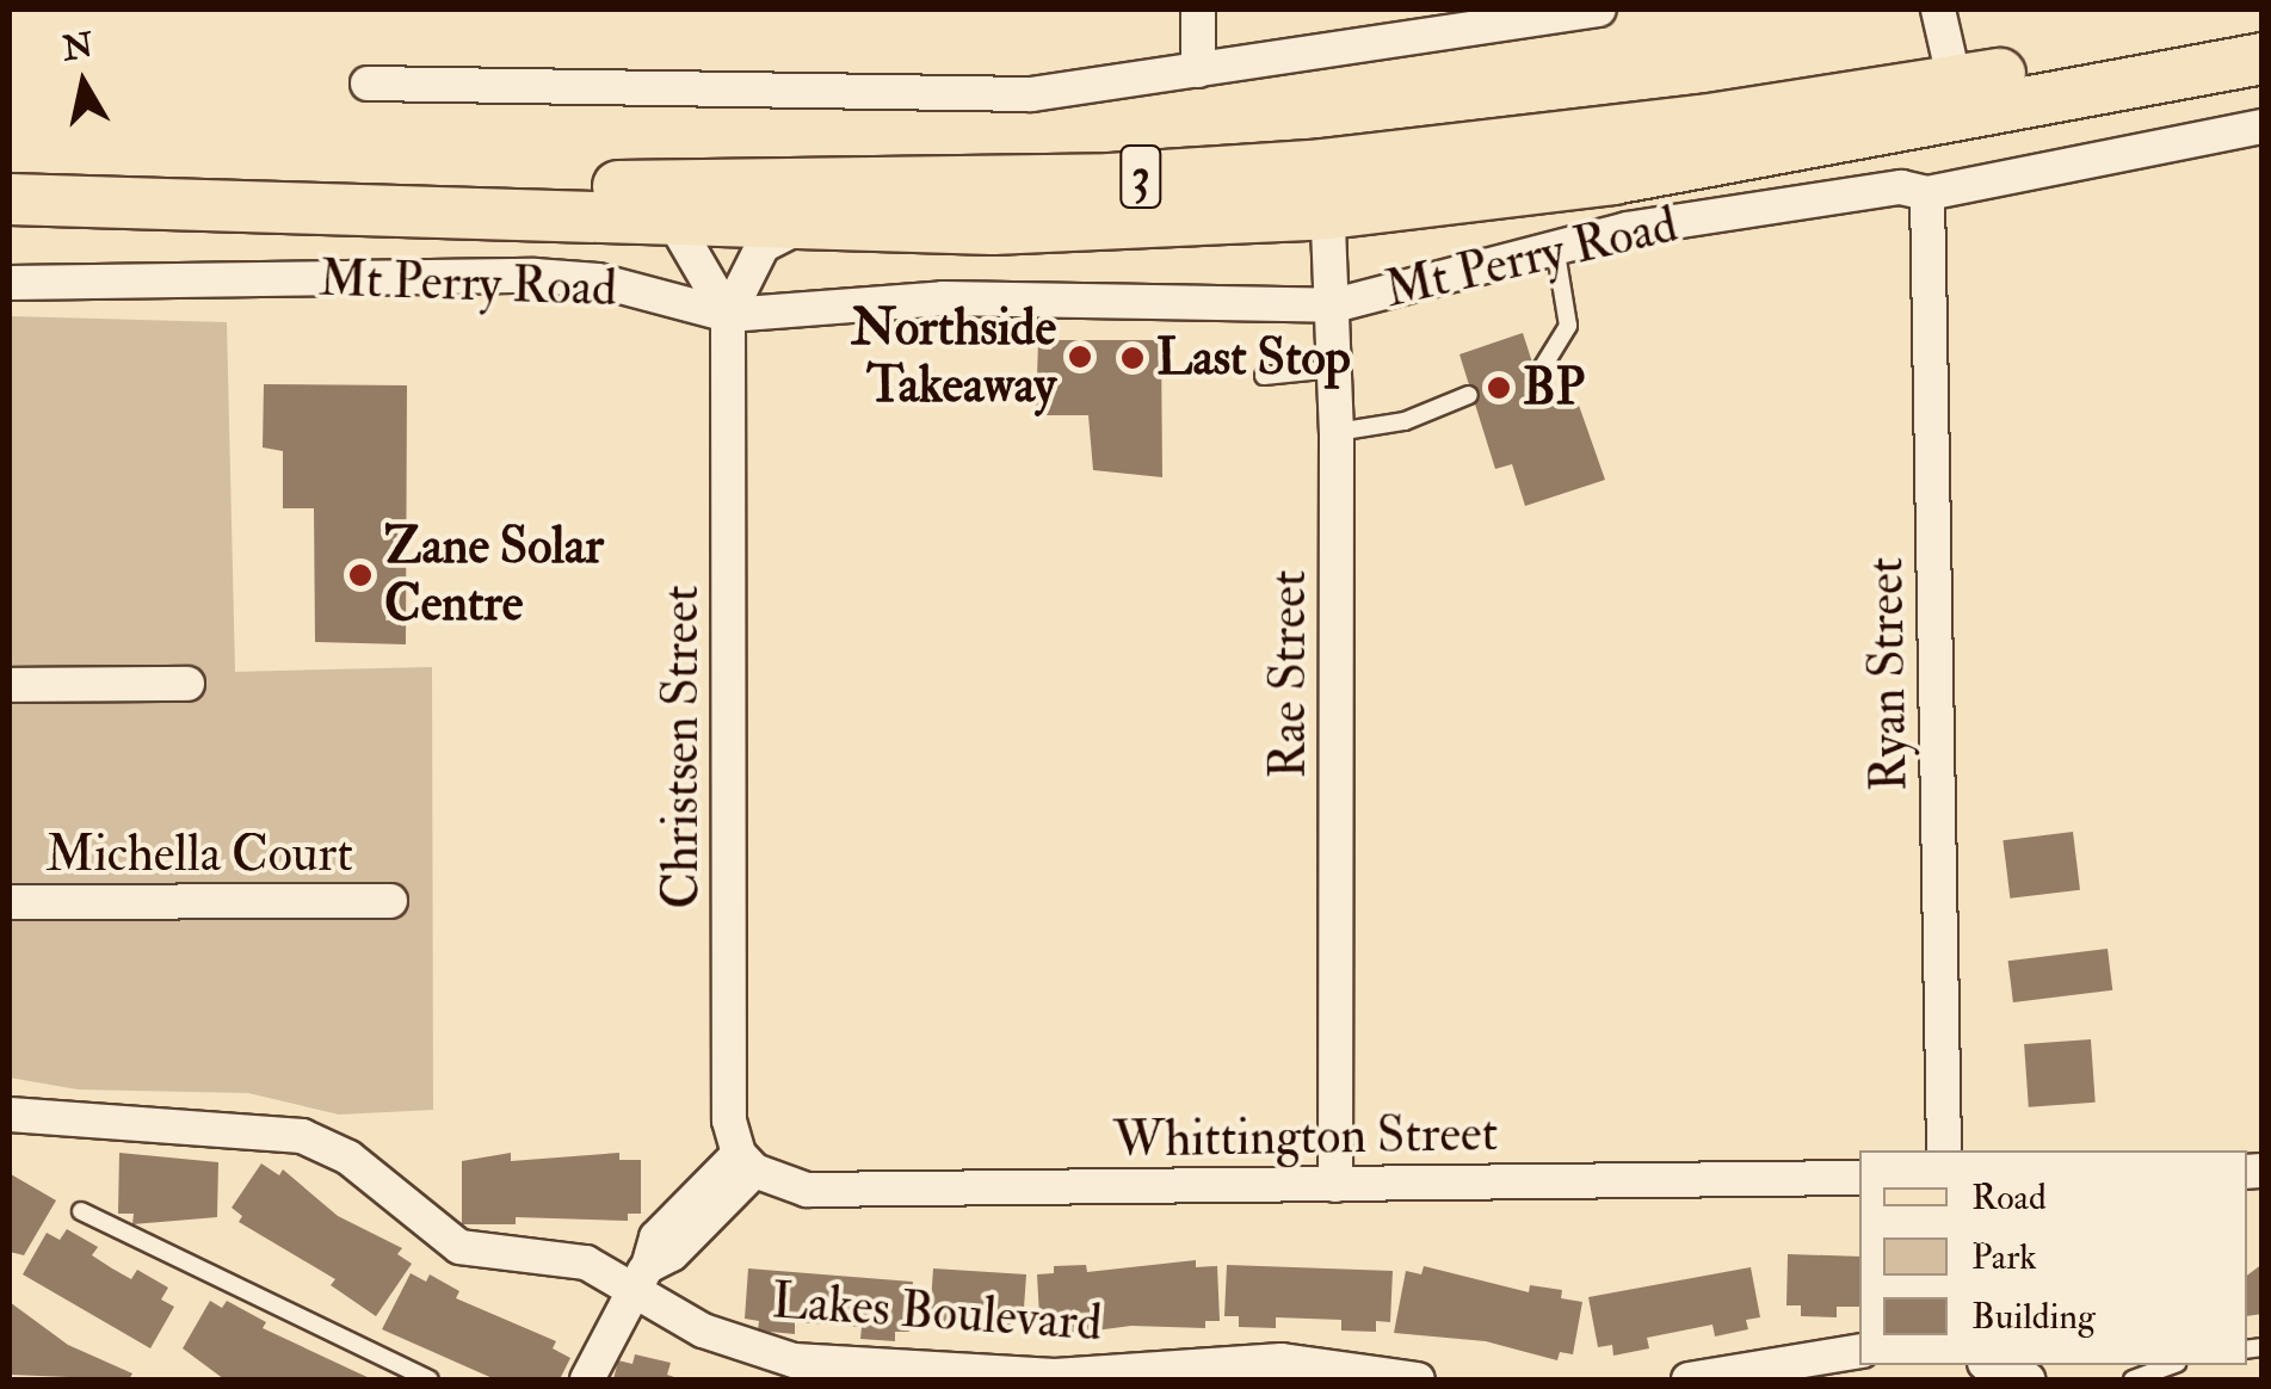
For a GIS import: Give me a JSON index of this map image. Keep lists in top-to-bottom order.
{
  "streets": {
    "main road": ["3", "Mt Perry Road"],
    "street": [
      "Rae Street",
      "Ryan Street",
      "Christsen Street",
      "Michella Court",
      "Whittington Street",
      "Lakes Boulevard"
    ]
  },
  "crossings": [
    ["Mt Perry Road", "Rae Street"],
    ["Mt Perry Road", "Ryan Street"],
    ["Mt Perry Road", "Christsen Street"],
    ["Rae Street", "Whittington Street"],
    ["Christsen Street", "Whittington Street"]
  ],
  "places": [
    "Northside Takeaway",
    "Last Stop",
    "BP",
    "Zane Solar Centre"
  ],
  "legend": ["Road", "Park", "Building"],
  "north": "top"
}
